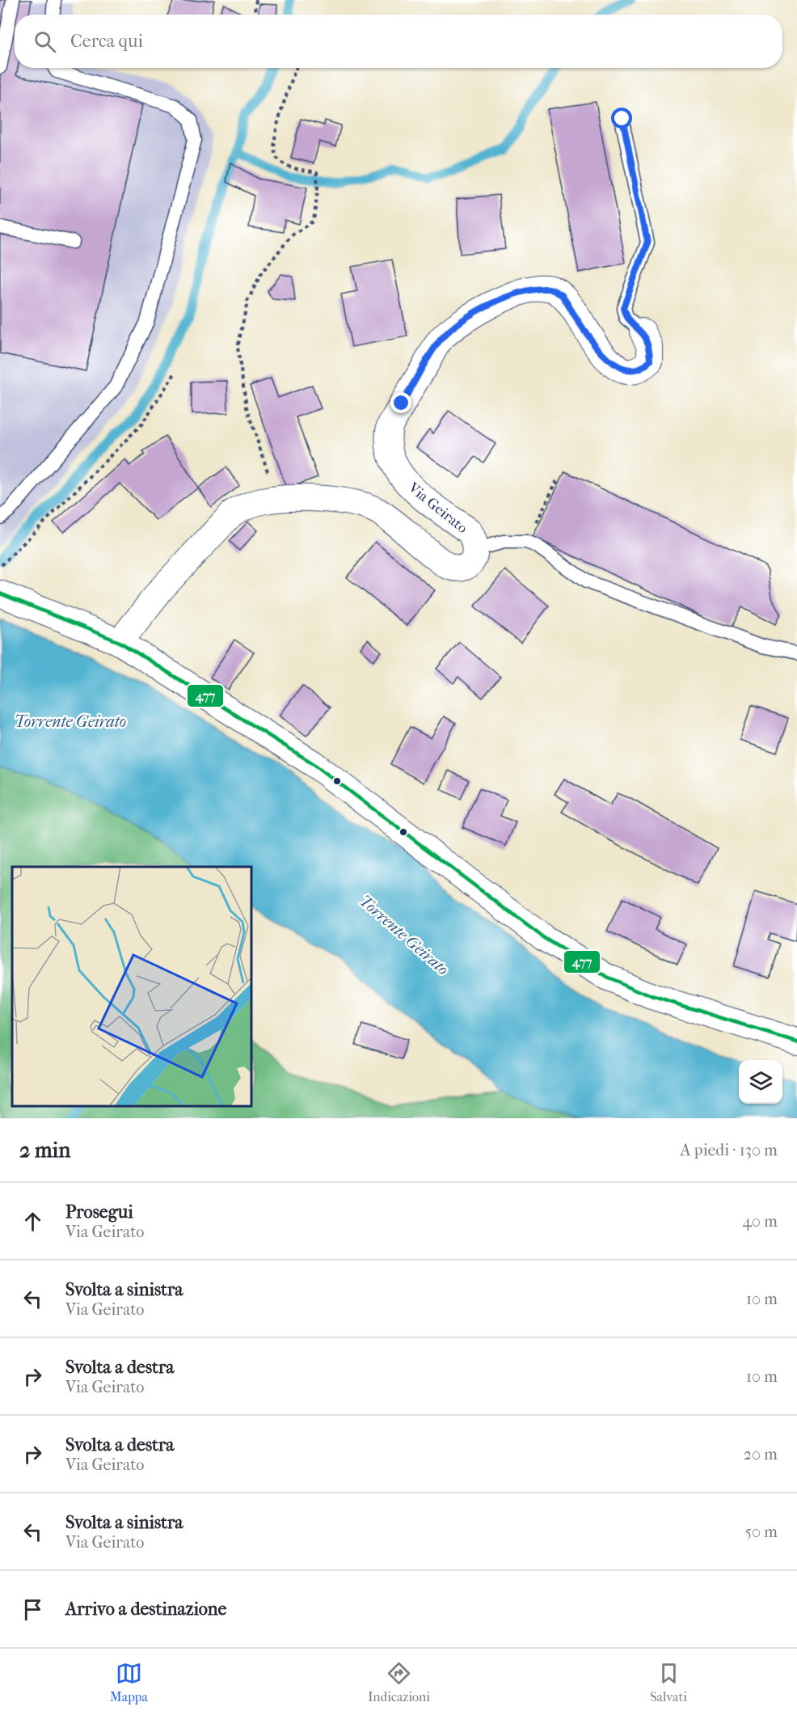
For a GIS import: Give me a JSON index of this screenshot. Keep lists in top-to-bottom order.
{
  "streets": {
    "street": ["Via Geirato"]
  },
  "water": ["Torrente Geirato"],
  "lines": ["transit line 477"],
  "page": {
    "search": "Cerca qui",
    "heading": ["2 min", "A piedi · 130 m"],
    "list": [
      ["Prosegui", "Via Geirato", "40 m"],
      ["Svolta a sinistra", "Via Geirato", "10 m"],
      ["Svolta a destra", "Via Geirato", "10 m"],
      ["Svolta a destra", "Via Geirato", "20 m"],
      ["Svolta a sinistra", "Via Geirato", "50 m"],
      "Arrivo a destinazione"
    ],
    "nav": ["Mappa", "Indicazioni", "Salvati"]
  }
}
